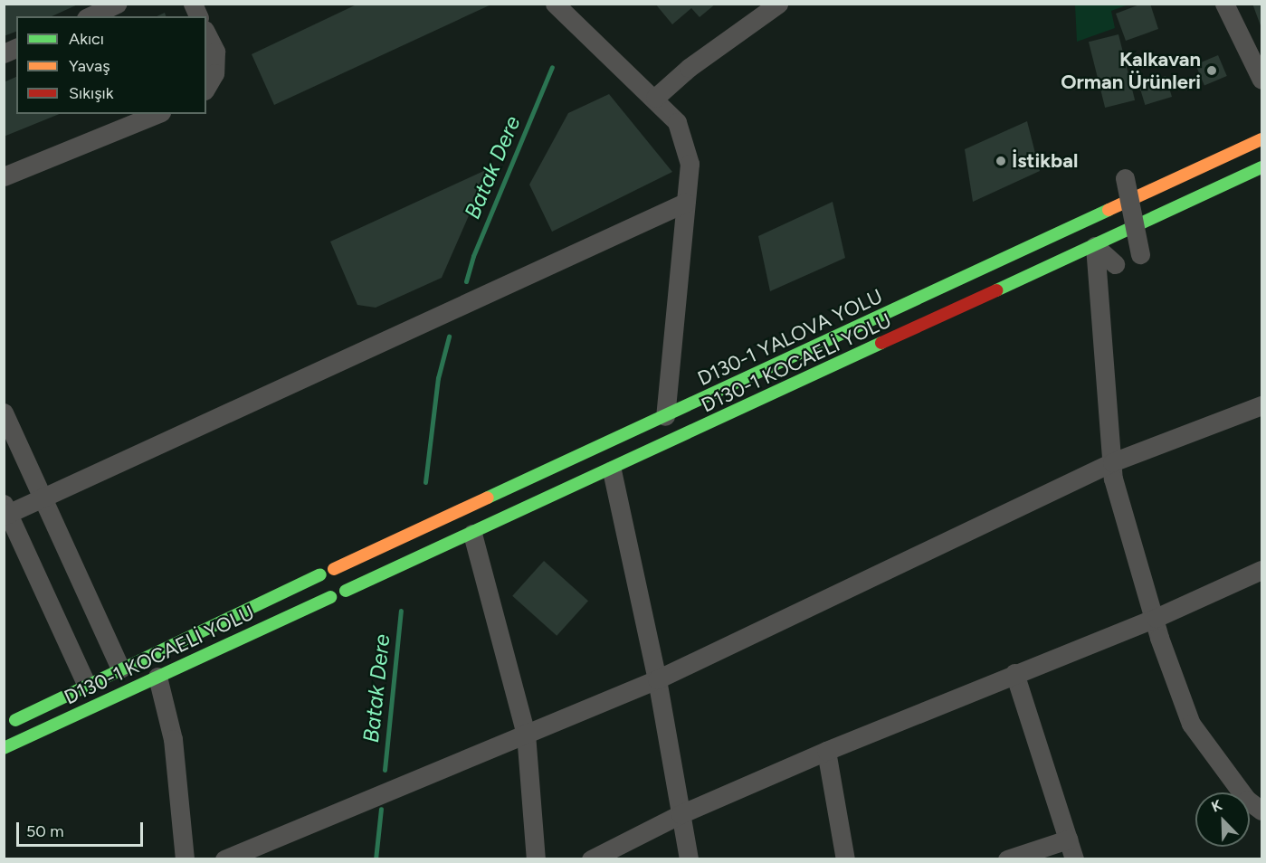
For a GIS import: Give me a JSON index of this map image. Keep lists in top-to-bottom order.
{
  "streets": {
    "highway": ["D130-1 YALOVA YOLU", "D130-1 KOCAELİ YOLU"]
  },
  "water": ["Batak Dere"],
  "places": ["Kalkavan Orman Ürünleri", "İstikbal"],
  "legend": ["Akıcı", "Yavaş", "Sıkışık"],
  "scale_bar": "50 m",
  "north": "top left"
}
